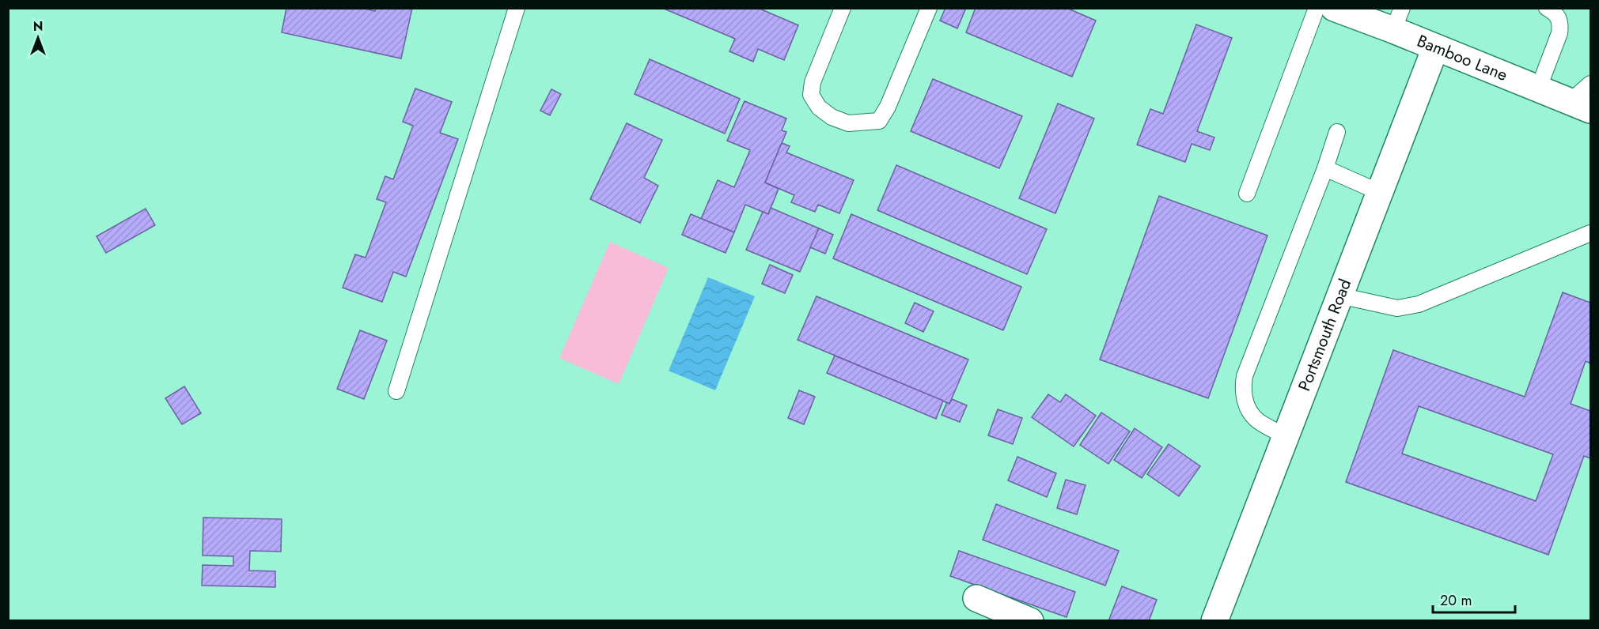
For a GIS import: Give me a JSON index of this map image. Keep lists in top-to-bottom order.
{
  "streets": {
    "street": ["Bamboo Lane", "Portsmouth Road"]
  },
  "crossings": [
    ["Bamboo Lane", "Portsmouth Road"]
  ],
  "scale_bar": "20 m",
  "north": "top"
}
